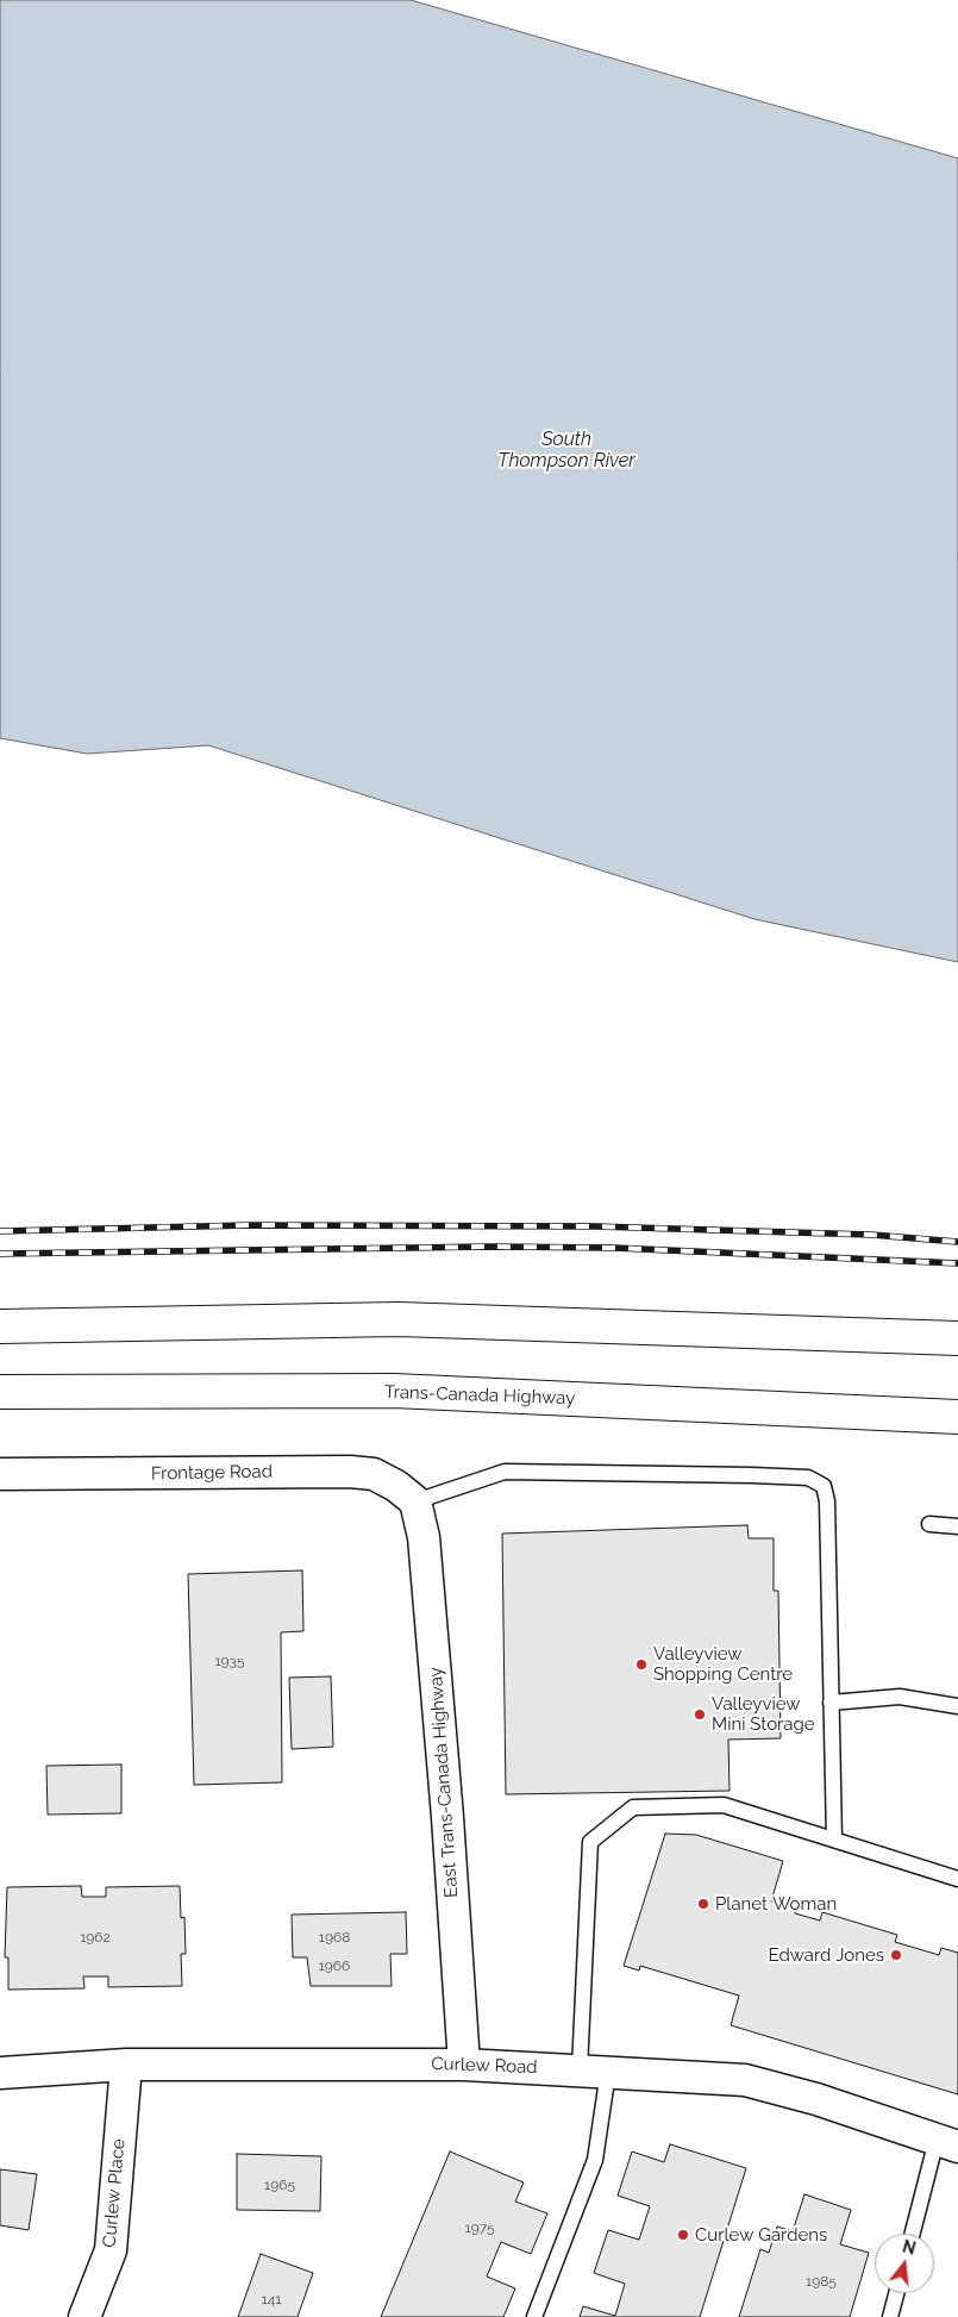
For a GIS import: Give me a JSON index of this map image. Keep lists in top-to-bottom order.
{
  "streets": {
    "highway": ["Trans-Canada Highway"],
    "street": [
      "Frontage Road",
      "East Trans-Canada Highway",
      "Curlew Road",
      "Curlew Place"
    ]
  },
  "crossings": [
    ["Frontage Road", "East Trans-Canada Highway"],
    ["East Trans-Canada Highway", "Curlew Road"],
    ["Curlew Road", "Curlew Place"]
  ],
  "water": ["South Thompson River"],
  "places": [
    "Valleyview Shopping Centre",
    "Valleyview Mini Storage",
    "Planet Woman",
    "Edward Jones",
    "Curlew Gardens"
  ],
  "house_numbers": [
    "1935",
    "1962",
    "1968",
    "1966",
    "1965",
    "1975",
    "1985",
    "141"
  ],
  "north": "top"
}
